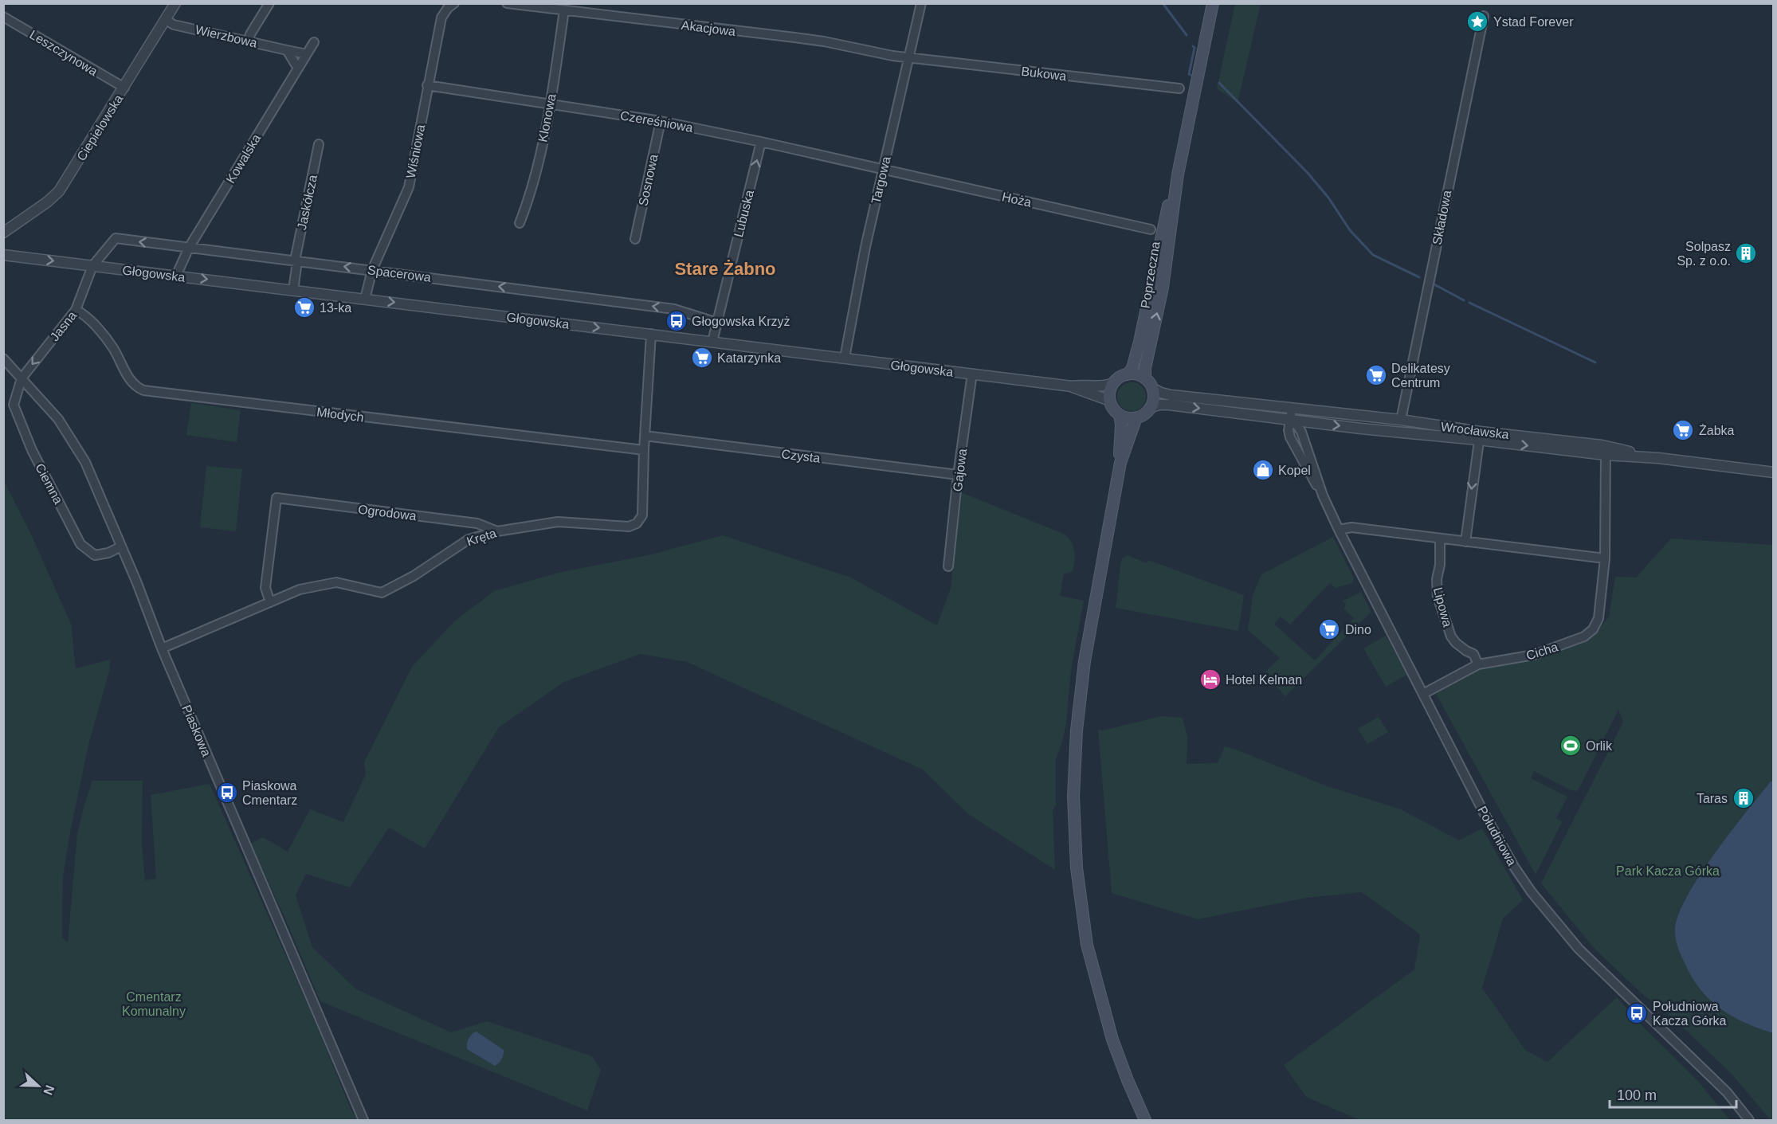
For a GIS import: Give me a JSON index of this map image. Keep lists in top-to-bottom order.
{
  "streets": {
    "main road": ["Poprzeczna"],
    "street": [
      "Akacjowa",
      "Wierzbowa",
      "Leszczynowa",
      "Bukowa",
      "Klonowa",
      "Czereśniowa",
      "Ciepielowska",
      "Wiśniowa",
      "Kowalska",
      "Sosnowa",
      "Targowa",
      "Hoża",
      "Jaskółcza",
      "Lubuska",
      "Składowa",
      "Głogowska",
      "Spacerowa",
      "Jasna",
      "Młodych",
      "Wrocławska",
      "Czysta",
      "Gajowa",
      "Ciemna",
      "Ogrodowa",
      "Kręta",
      "Lipowa",
      "Cicha",
      "Piaskowa",
      "Południowa"
    ]
  },
  "crossings": [
    ["Akacjowa", "Bukowa"],
    ["Akacjowa", "Klonowa"],
    ["Akacjowa", "Targowa"],
    ["Wierzbowa", "Ciepielowska"],
    ["Wierzbowa", "Kowalska"],
    ["Leszczynowa", "Ciepielowska"],
    ["Bukowa", "Targowa"],
    ["Klonowa", "Czereśniowa"],
    ["Czereśniowa", "Wiśniowa"],
    ["Czereśniowa", "Sosnowa"],
    ["Czereśniowa", "Targowa"],
    ["Czereśniowa", "Hoża"],
    ["Czereśniowa", "Lubuska"],
    ["Wiśniowa", "Głogowska"],
    ["Wiśniowa", "Spacerowa"],
    ["Kowalska", "Głogowska"],
    ["Kowalska", "Spacerowa"],
    ["Targowa", "Hoża"],
    ["Targowa", "Głogowska"],
    ["Jaskółcza", "Głogowska"],
    ["Jaskółcza", "Spacerowa"],
    ["Lubuska", "Głogowska"],
    ["Lubuska", "Spacerowa"],
    ["Składowa", "Wrocławska"],
    ["Głogowska", "Spacerowa"],
    ["Głogowska", "Poprzeczna"],
    ["Głogowska", "Jasna"],
    ["Głogowska", "Gajowa"],
    ["Głogowska", "Kręta"],
    ["Spacerowa", "Jasna"],
    ["Jasna", "Młodych"],
    ["Jasna", "Ciemna"],
    ["Jasna", "Piaskowa"],
    ["Młodych", "Kręta"],
    ["Wrocławska", "Cicha"],
    ["Wrocławska", "Południowa"],
    ["Czysta", "Gajowa"],
    ["Czysta", "Kręta"],
    ["Ciemna", "Piaskowa"],
    ["Ogrodowa", "Kręta"],
    ["Kręta", "Piaskowa"],
    ["Lipowa", "Cicha"],
    ["Cicha", "Południowa"]
  ],
  "one_way": [
    "Lubuska",
    "Głogowska",
    "Spacerowa",
    "Jasna"
  ],
  "districts": ["Stare Żabno"],
  "parks": ["Park Kacza Górka", "Cmentarz Komunalny"],
  "places": {
    "place": ["Ystad Forever"],
    "building": ["Solpasz Sp. z o.o.", "Taras"],
    "supermarket": [
      "13-ka",
      "Katarzynka",
      "Delikatesy Centrum",
      "Żabka",
      "Dino"
    ],
    "bus stop": ["Głogowska Krzyż", "Piaskowa Cmentarz", "Południowa Kacza Górka"],
    "shop": ["Kopel"],
    "hotel": ["Hotel Kelman"],
    "sports": ["Orlik"]
  },
  "scale_bar": "100 m",
  "north": "right"
}
